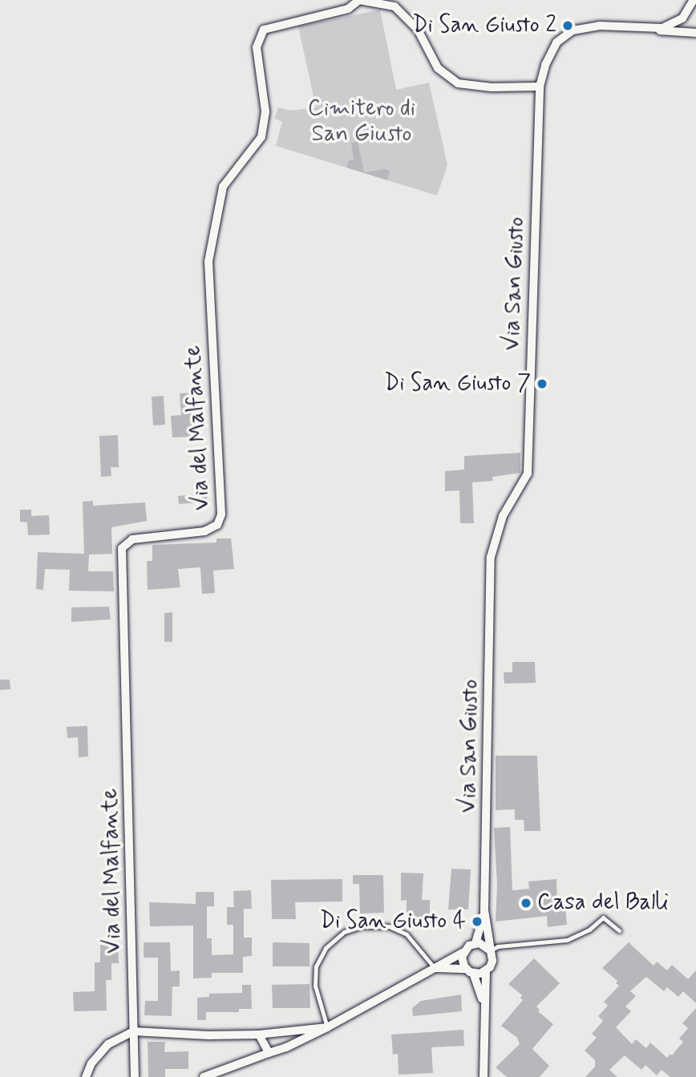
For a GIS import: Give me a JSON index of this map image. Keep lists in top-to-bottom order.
{
  "streets": {
    "street": ["Via San Giusto", "Via del Malfante"]
  },
  "parks": ["Cimitero di San Giusto"],
  "places": [
    "Di San Giusto 2",
    "Di San Giusto 7",
    "Casa del Balli",
    "Di San Giusto 4"
  ]
}
